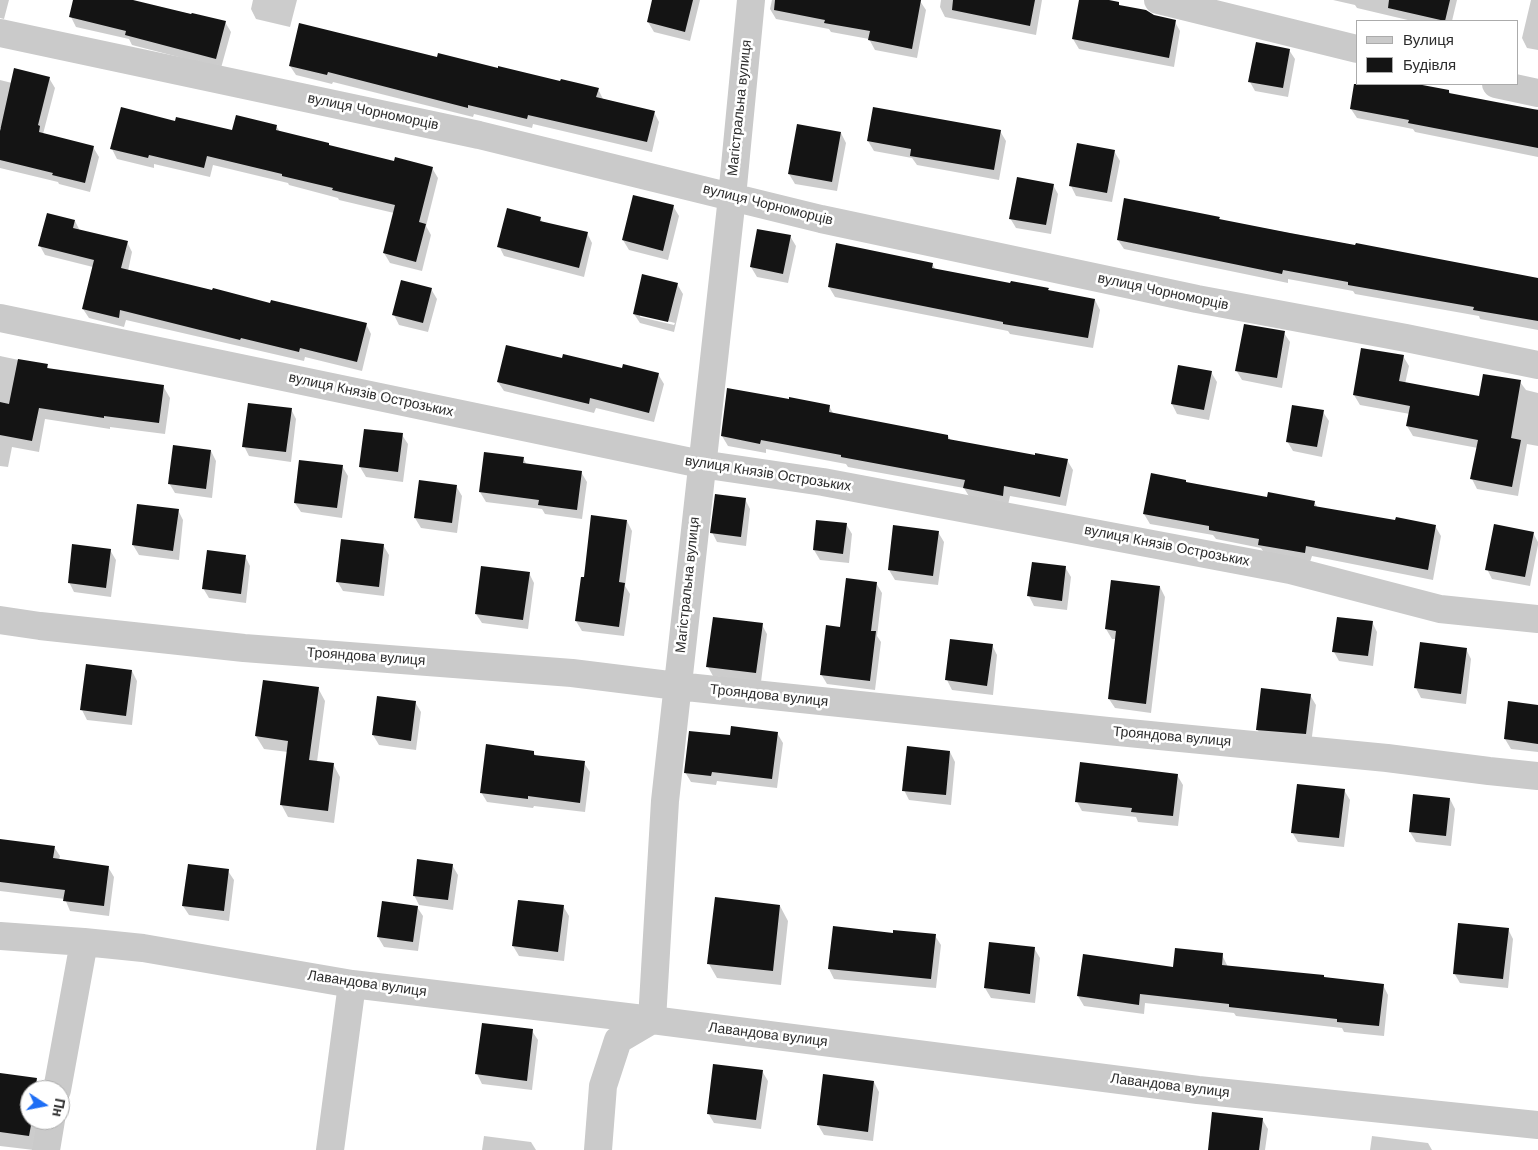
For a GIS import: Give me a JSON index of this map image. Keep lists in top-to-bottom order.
{
  "streets": {
    "street": [
      "Магістральна вулиця",
      "вулиця Чорноморців",
      "вулиця Князів Острозьких",
      "Трояндова вулиця",
      "Лавандова вулиця"
    ]
  },
  "crossings": [
    ["Магістральна вулиця", "вулиця Чорноморців"],
    ["Магістральна вулиця", "вулиця Князів Острозьких"],
    ["Магістральна вулиця", "Трояндова вулиця"],
    ["Магістральна вулиця", "Лавандова вулиця"]
  ],
  "legend": ["Вулиця", "Будівля"],
  "north": "right"
}
